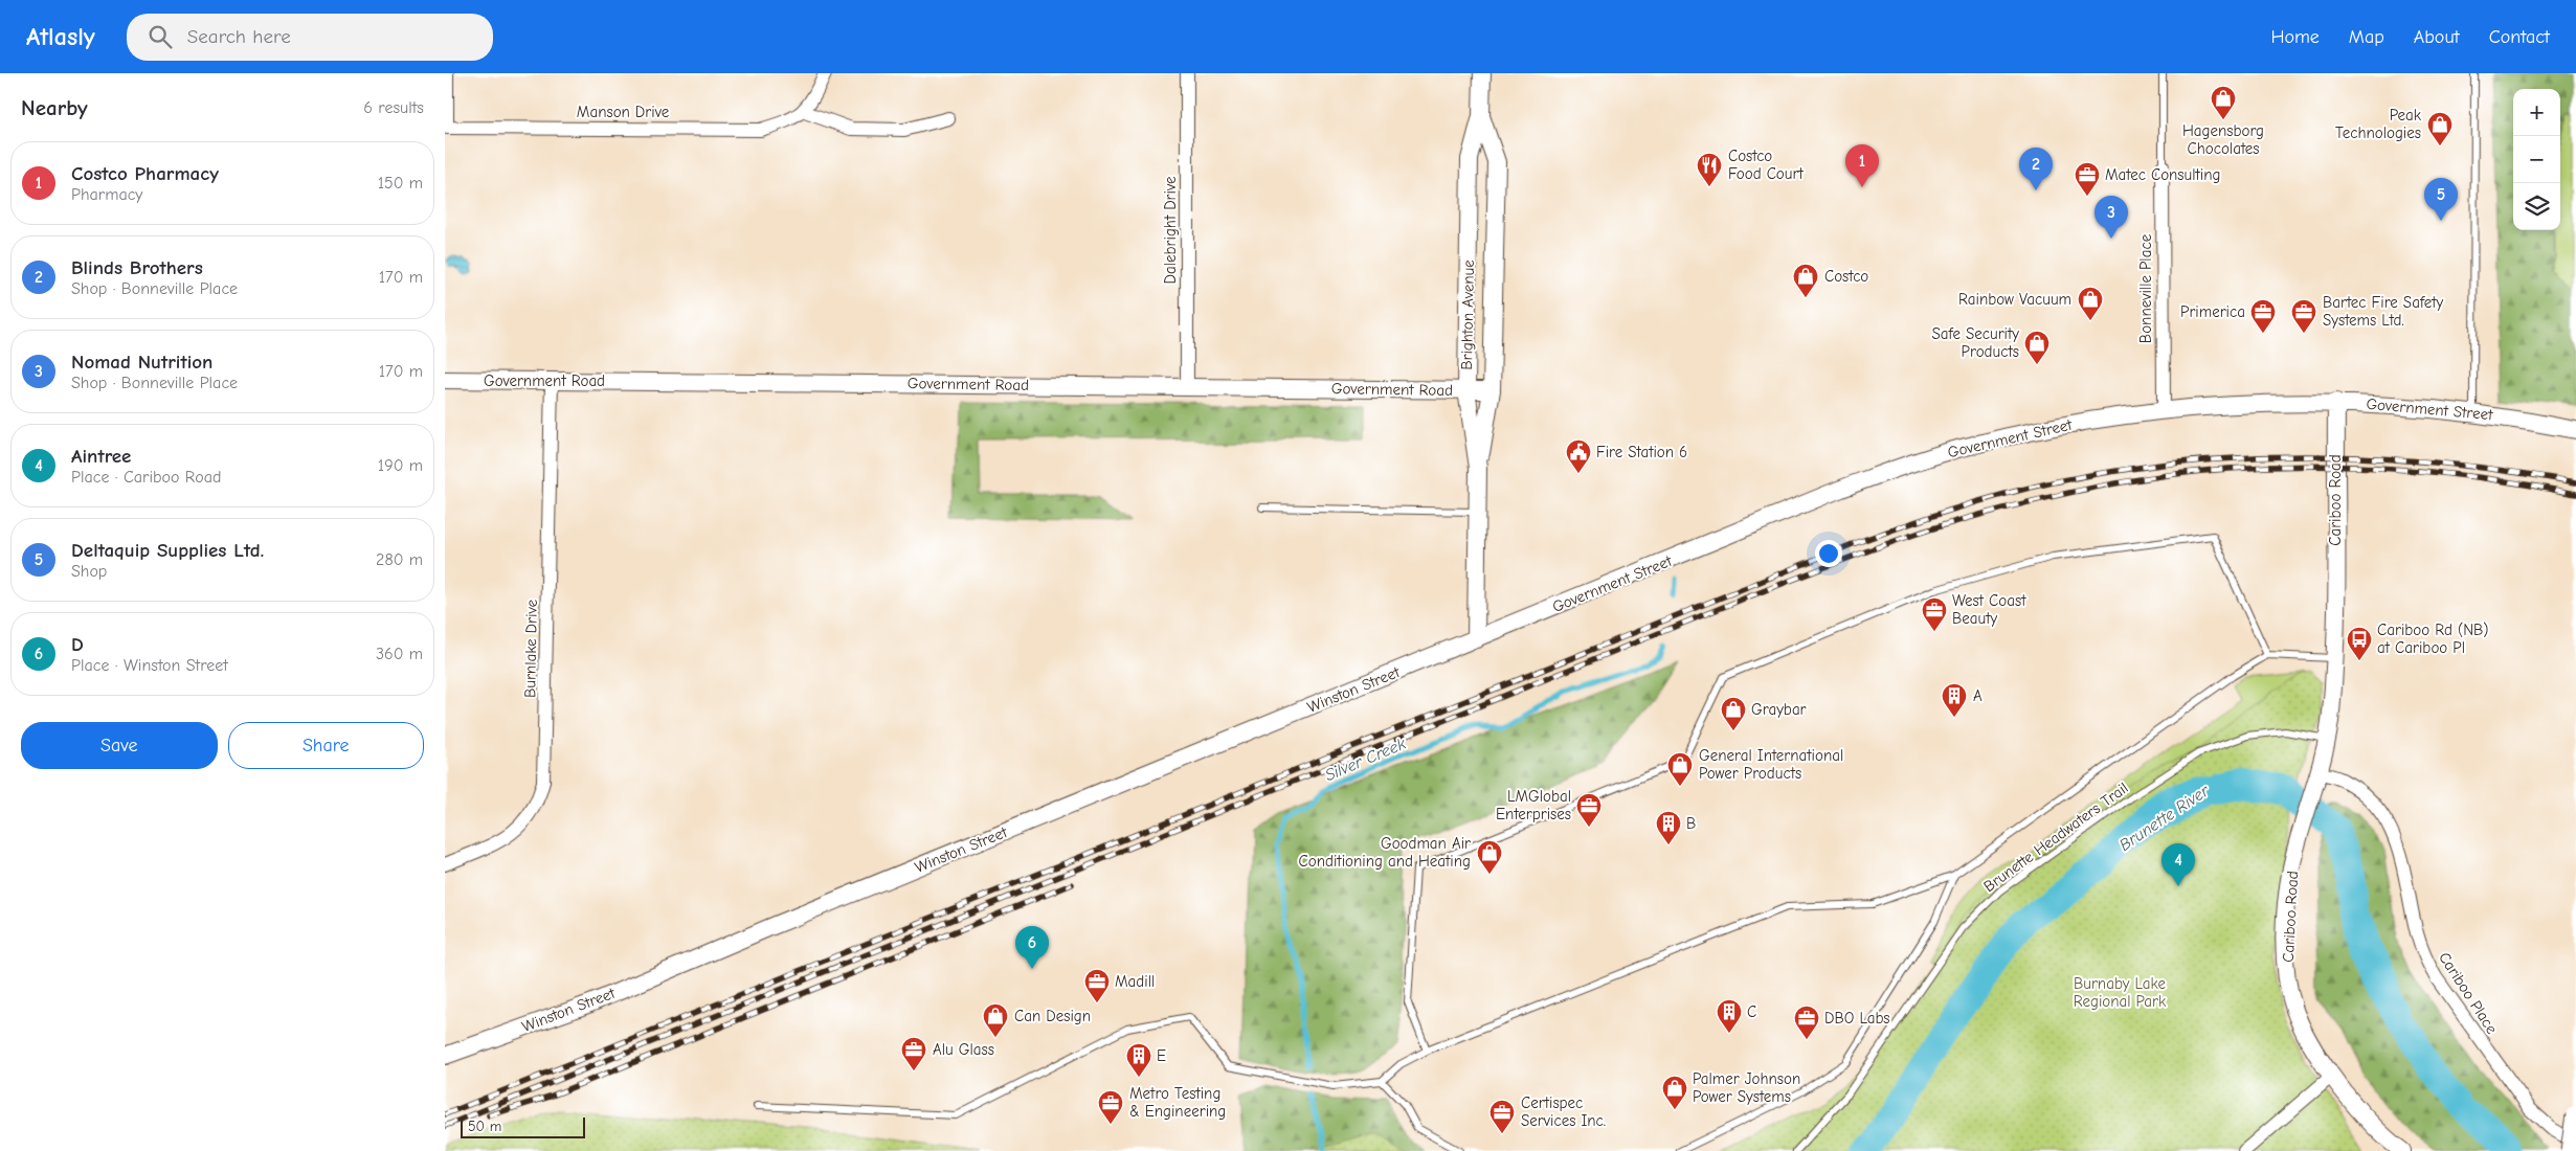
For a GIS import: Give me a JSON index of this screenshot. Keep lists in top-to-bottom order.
{
  "streets": {
    "street": [
      "Manson Drive",
      "Dalebright Drive",
      "Bonneville Place",
      "Brighton Avenue",
      "Government Road",
      "Government Street",
      "Cariboo Road",
      "Burnlake Drive",
      "Winston Street",
      "Cariboo Place"
    ],
    "lane": ["Brunette Headwaters Trail"]
  },
  "crossings": [
    ["Dalebright Drive", "Government Road"],
    ["Bonneville Place", "Government Street"],
    ["Brighton Avenue", "Government Road"],
    ["Brighton Avenue", "Government Street"],
    ["Brighton Avenue", "Winston Street"],
    ["Government Road", "Burnlake Drive"],
    ["Government Street", "Cariboo Road"],
    ["Government Street", "Winston Street"],
    ["Cariboo Road", "Brunette Headwaters Trail"],
    ["Cariboo Road", "Cariboo Place"]
  ],
  "water": ["Silver Creek", "Brunette River"],
  "parks": ["Burnaby Lake Regional Park"],
  "places": {
    "shop": [
      "Hagensborg Chocolates",
      "Peak Technologies",
      "Costco",
      "Rainbow Vacuum",
      "Safe Security Products",
      "Graybar",
      "General International Power Products",
      "Goodman Air Conditioning and Heating",
      "Can Design",
      "Palmer Johnson Power Systems"
    ],
    "restaurant": ["Costco Food Court"],
    "office": [
      "Matec Consulting",
      "Primerica",
      "Bartec Fire Safety Systems Ltd.",
      "West Coast Beauty",
      "LMGlobal Enterprises",
      "Madill",
      "DBO Labs",
      "Alu Glass",
      "Metro Testing & Engineering",
      "Certispec Services Inc."
    ],
    "public building": ["Fire Station 6"],
    "bus stop": ["Cariboo Rd (NB) at Cariboo Pl"],
    "building": [
      "A",
      "B",
      "C",
      "E"
    ]
  },
  "scale_bar": "50 m",
  "page": {
    "header": "Atlasly",
    "search": "Search here",
    "nav": [
      "Home",
      "Map",
      "About",
      "Contact"
    ],
    "heading": ["Nearby", "6 results"],
    "map_buttons": ["+", "−"],
    "list": [
      {
        "mark": "1",
        "name": "Costco Pharmacy",
        "note": "Pharmacy",
        "value": "150 m"
      },
      {
        "mark": "2",
        "name": "Blinds Brothers",
        "note": "Shop · Bonneville Place",
        "value": "170 m"
      },
      {
        "mark": "3",
        "name": "Nomad Nutrition",
        "note": "Shop · Bonneville Place",
        "value": "170 m"
      },
      {
        "mark": "4",
        "name": "Aintree",
        "note": "Place · Cariboo Road",
        "value": "190 m"
      },
      {
        "mark": "5",
        "name": "Deltaquip Supplies Ltd.",
        "note": "Shop",
        "value": "280 m"
      },
      {
        "mark": "6",
        "name": "D",
        "note": "Place · Winston Street",
        "value": "360 m"
      }
    ],
    "pins": [
      "1",
      "2",
      "5",
      "3",
      "4",
      "6"
    ],
    "buttons": ["Save", "Share"],
    "scale": "50 m"
  }
}
